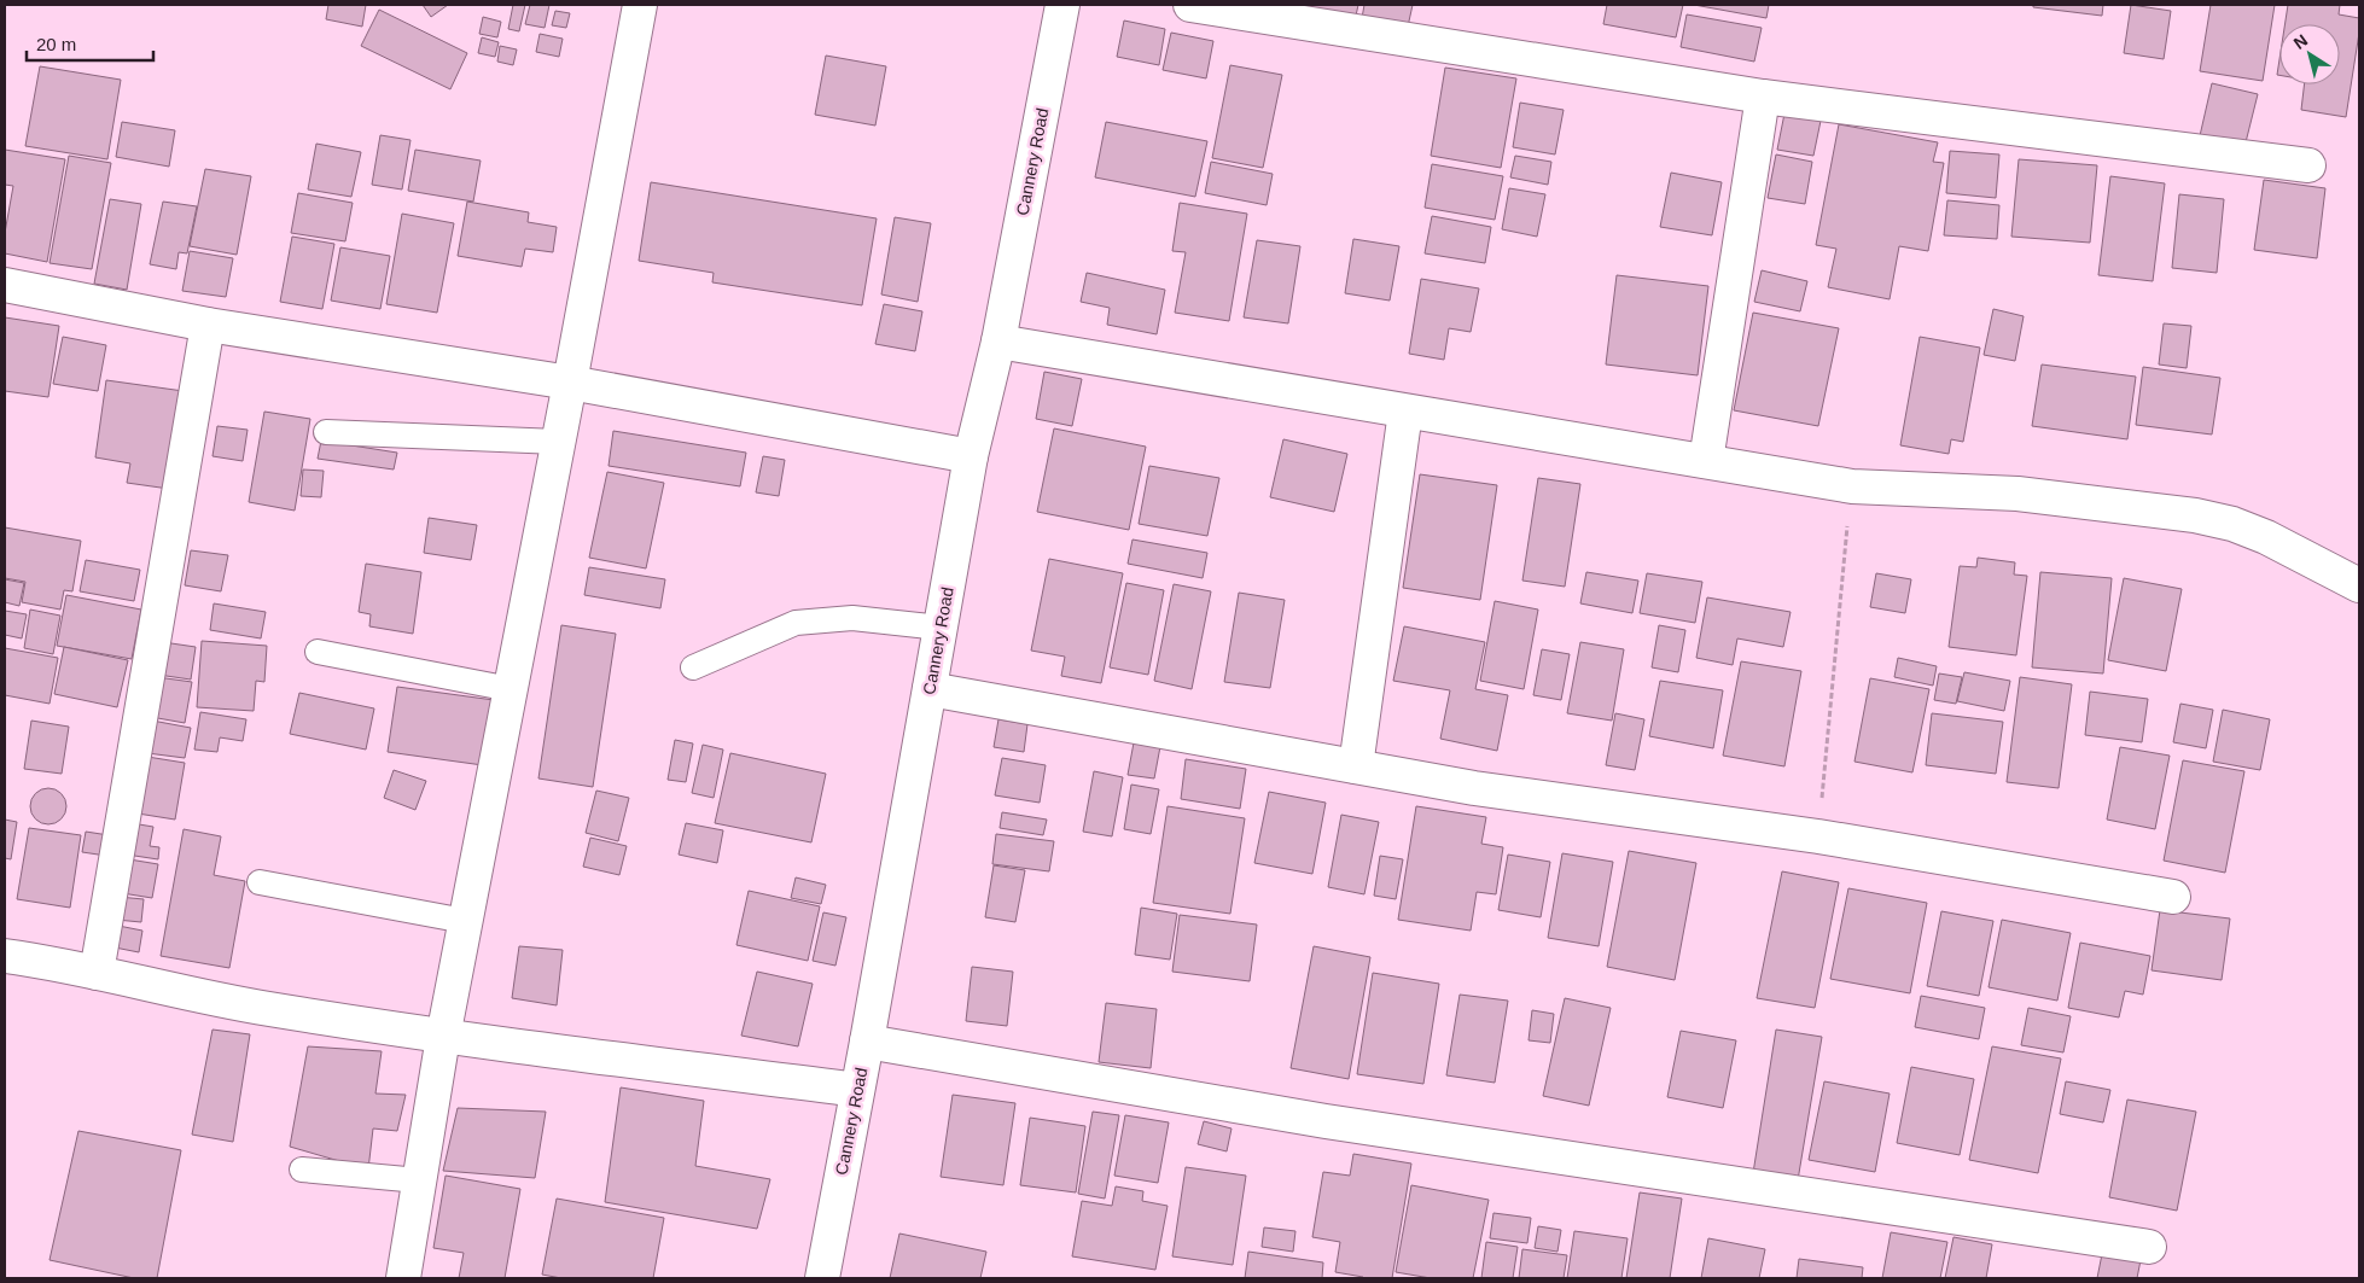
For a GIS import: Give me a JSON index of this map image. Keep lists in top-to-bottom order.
{
  "streets": {
    "street": ["Cannery Road"]
  },
  "scale_bar": "20 m",
  "north": "top left"
}
